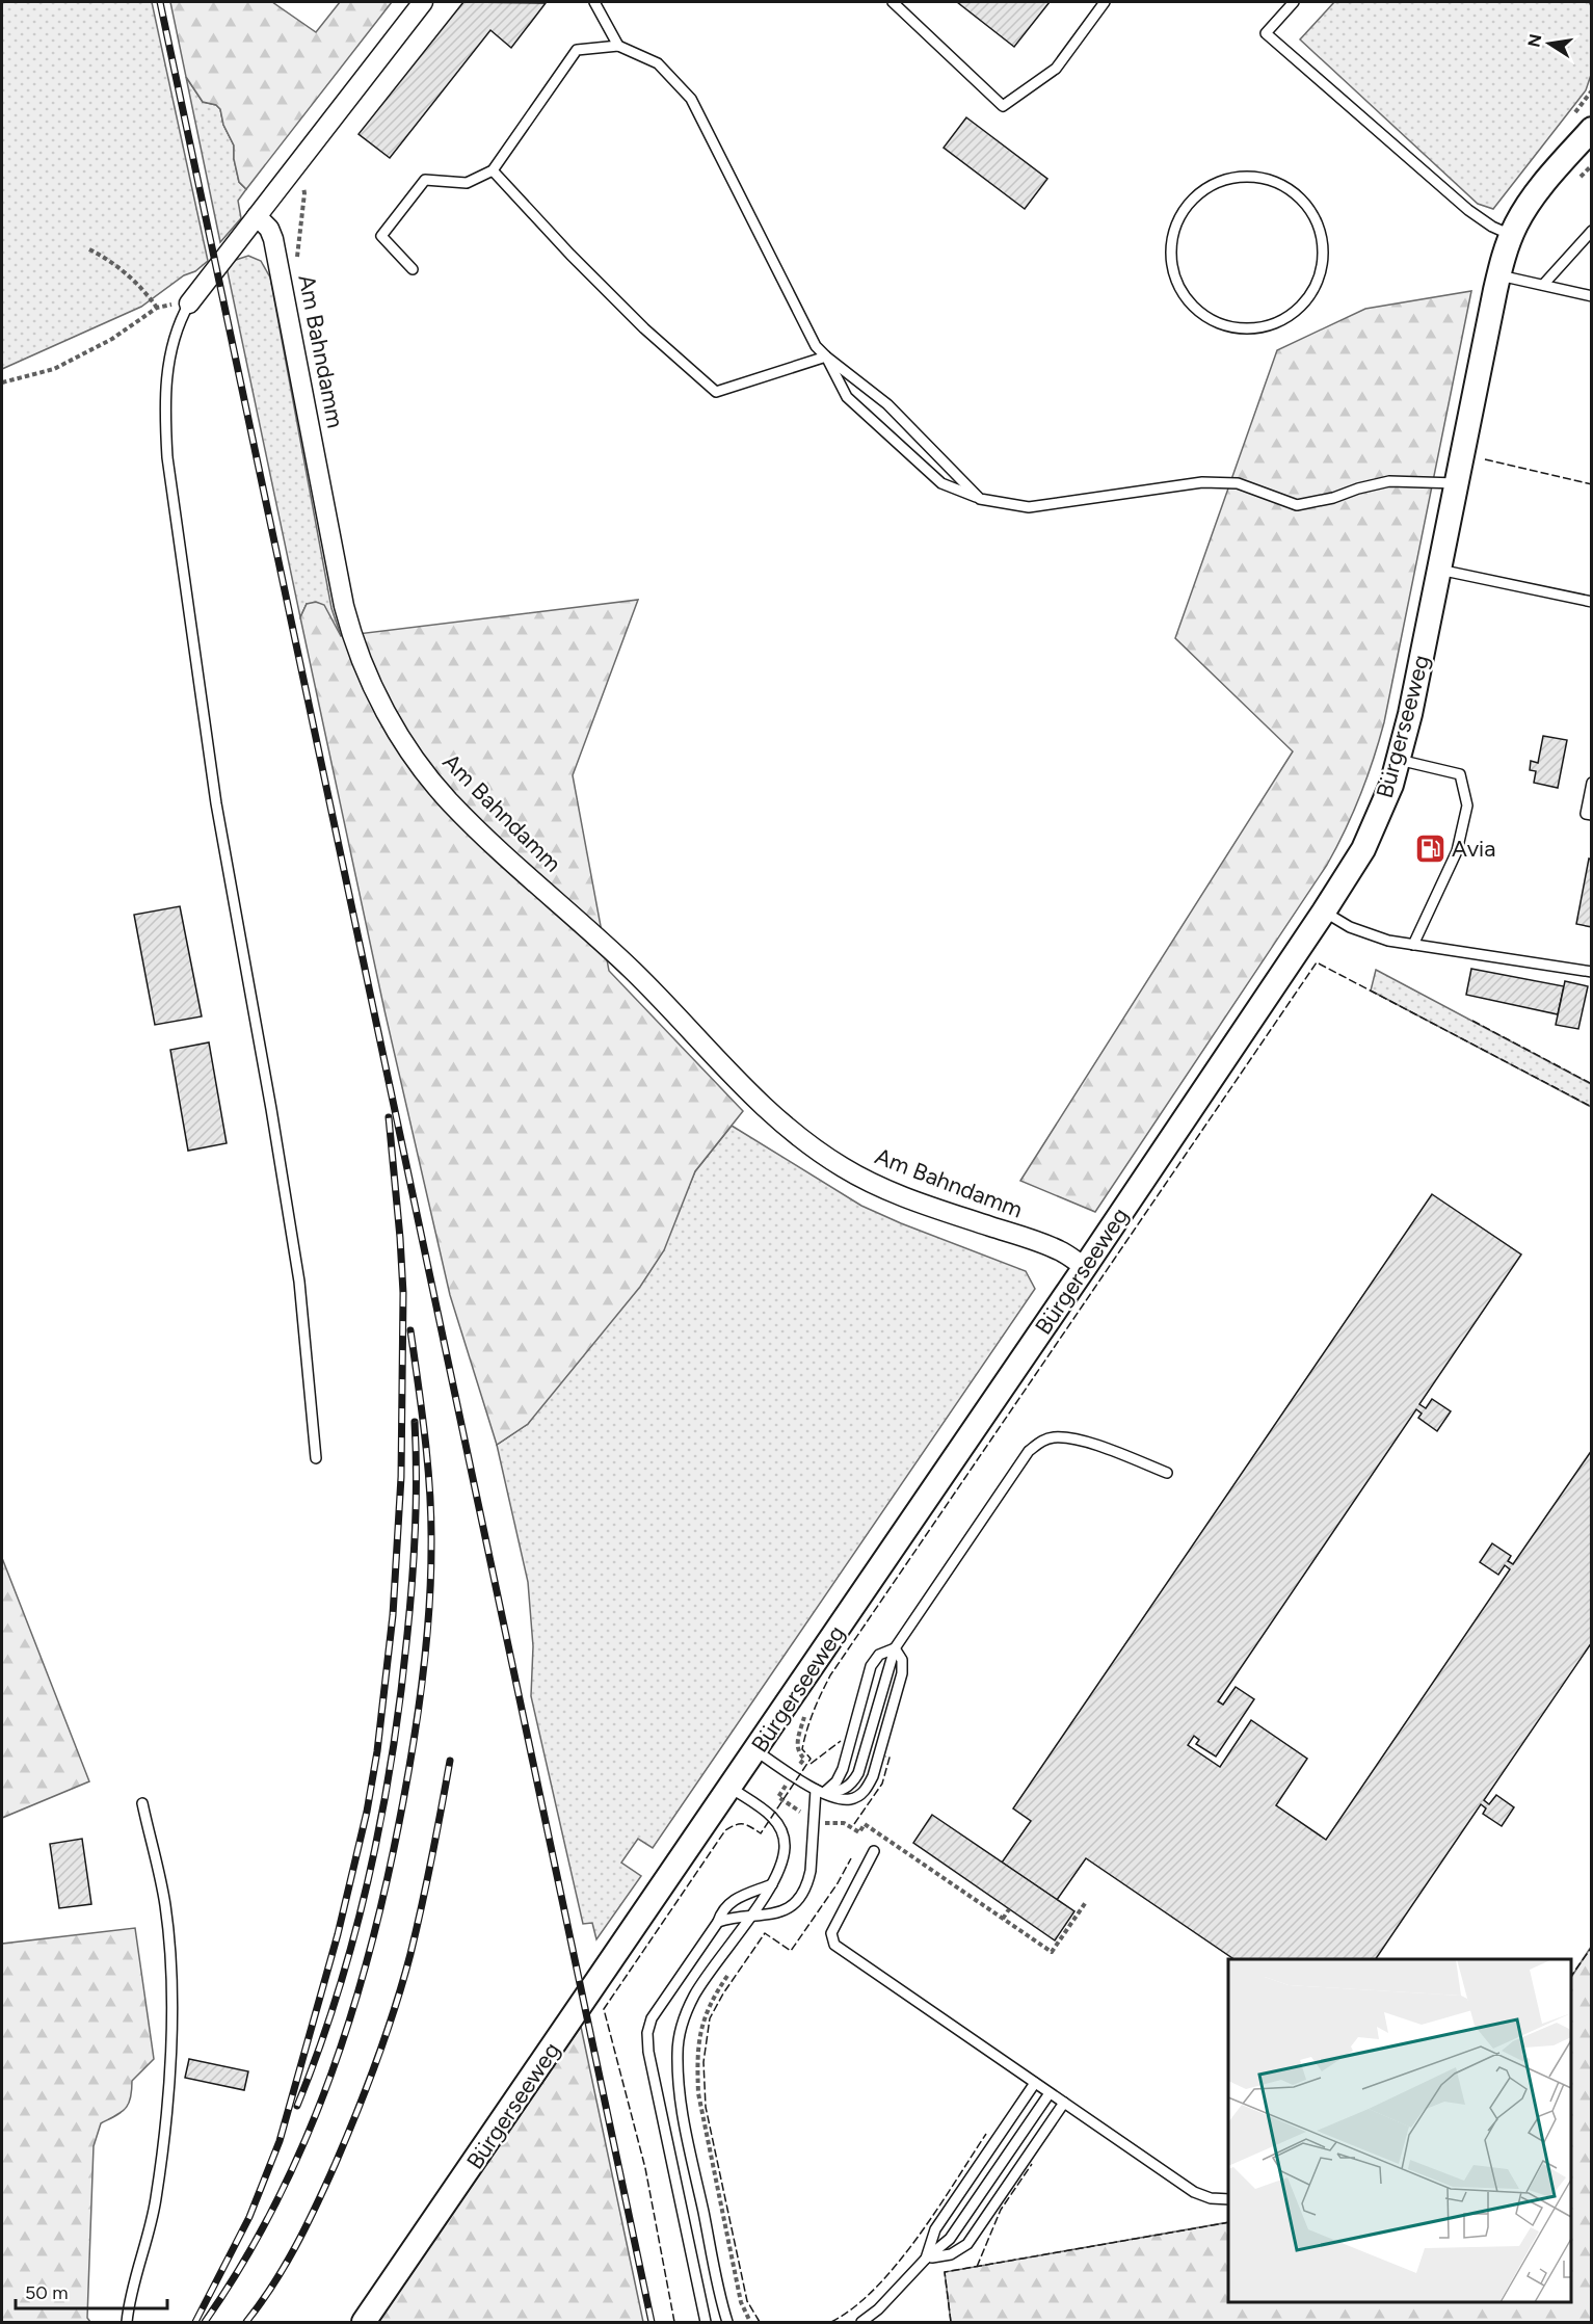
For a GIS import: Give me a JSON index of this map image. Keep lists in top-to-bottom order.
{
  "streets": {
    "street": ["Am Bahndamm", "Bürgerseeweg"]
  },
  "crossings": [
    ["Am Bahndamm", "Bürgerseeweg"]
  ],
  "places": {
    "fuel station": ["Avia"]
  },
  "scale_bar": "50 m",
  "north": "left"
}
